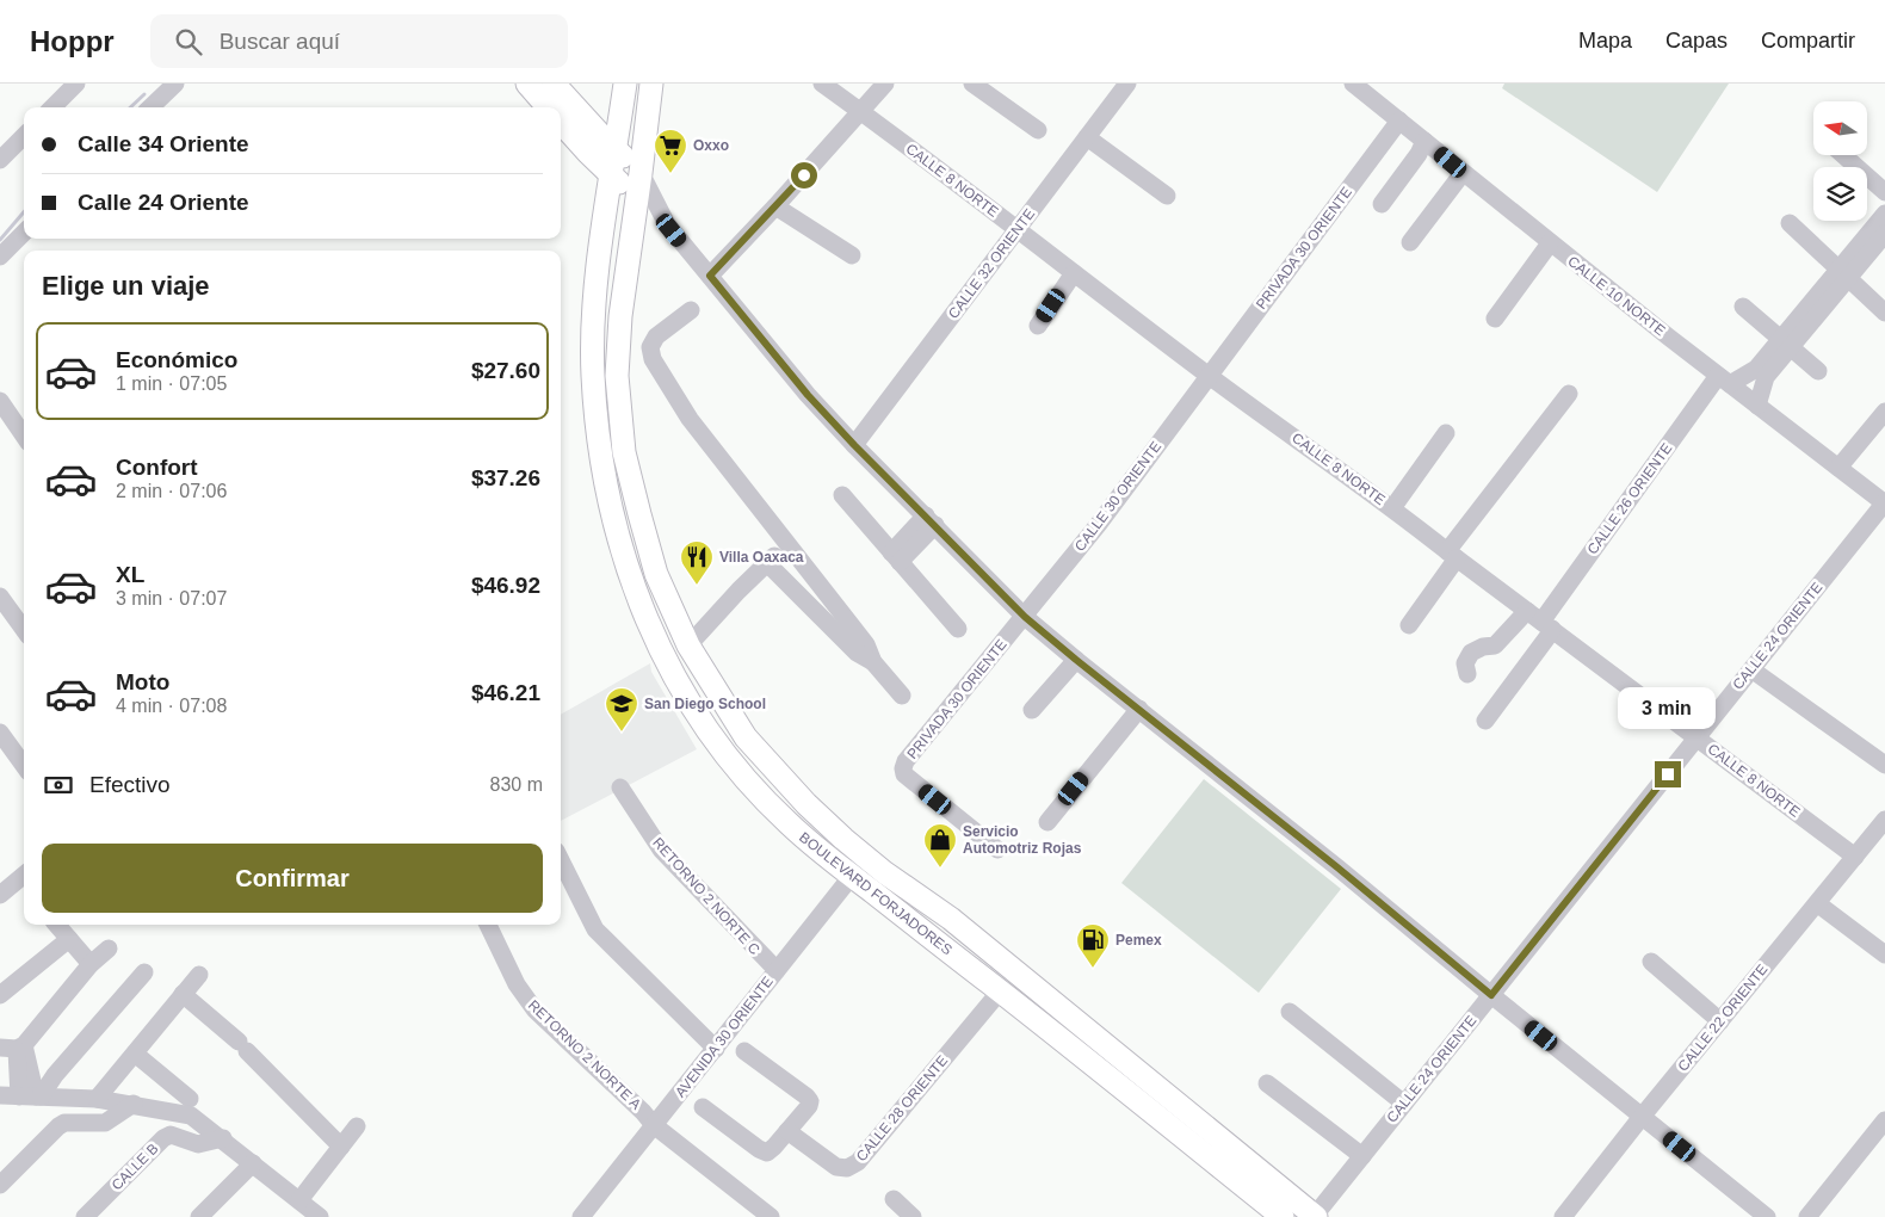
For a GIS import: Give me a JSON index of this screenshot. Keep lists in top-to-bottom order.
{
  "streets": {
    "main road": ["BOULEVARD FORJADORES"],
    "street": [
      "CALLE 8 NORTE",
      "PRIVADA 30 ORIENTE",
      "CALLE 32 ORIENTE",
      "CALLE 10 NORTE",
      "CALLE 30 ORIENTE",
      "CALLE 26 ORIENTE",
      "CALLE 24 ORIENTE",
      "RETORNO 2 NORTE C",
      "CALLE 22 ORIENTE",
      "AVENIDA 30 ORIENTE",
      "RETORNO 2 NORTE A",
      "CALLE 28 ORIENTE",
      "CALLE B"
    ]
  },
  "crossings": [
    ["CALLE 8 NORTE", "PRIVADA 30 ORIENTE"],
    ["CALLE 8 NORTE", "CALLE 32 ORIENTE"],
    ["CALLE 8 NORTE", "CALLE 30 ORIENTE"],
    ["CALLE 8 NORTE", "CALLE 26 ORIENTE"],
    ["CALLE 8 NORTE", "CALLE 24 ORIENTE"],
    ["CALLE 8 NORTE", "CALLE 22 ORIENTE"],
    ["PRIVADA 30 ORIENTE", "CALLE 10 NORTE"],
    ["PRIVADA 30 ORIENTE", "CALLE 30 ORIENTE"],
    ["CALLE 10 NORTE", "CALLE 26 ORIENTE"],
    ["CALLE 10 NORTE", "CALLE 24 ORIENTE"],
    ["CALLE 24 ORIENTE", "BOULEVARD FORJADORES"],
    ["BOULEVARD FORJADORES", "AVENIDA 30 ORIENTE"],
    ["BOULEVARD FORJADORES", "CALLE 28 ORIENTE"],
    ["RETORNO 2 NORTE C", "AVENIDA 30 ORIENTE"],
    ["AVENIDA 30 ORIENTE", "RETORNO 2 NORTE A"]
  ],
  "places": {
    "supermarket": ["Oxxo"],
    "restaurant": ["Villa Oaxaca"],
    "school or university": ["San Diego School"],
    "shop": ["Servicio Automotriz Rojas"],
    "fuel station": ["Pemex"]
  },
  "north": "left",
  "page": {
    "header": "Hoppr",
    "search": "Buscar aquí",
    "nav": ["Mapa", "Capas", "Compartir"],
    "banner": ["Calle 34 Oriente", "Calle 24 Oriente"],
    "heading": "Elige un viaje",
    "list": [
      {
        "name": "Económico",
        "note": "1 min · 07:05",
        "value": "$27.60"
      },
      {
        "name": "Confort",
        "note": "2 min · 07:06",
        "value": "$37.26"
      },
      {
        "name": "XL",
        "note": "3 min · 07:07",
        "value": "$46.92"
      },
      {
        "name": "Moto",
        "note": "4 min · 07:08",
        "value": "$46.21"
      }
    ],
    "bubble": "3 min",
    "pay": ["Efectivo", "830 m"],
    "buttons": "Confirmar"
  }
}
